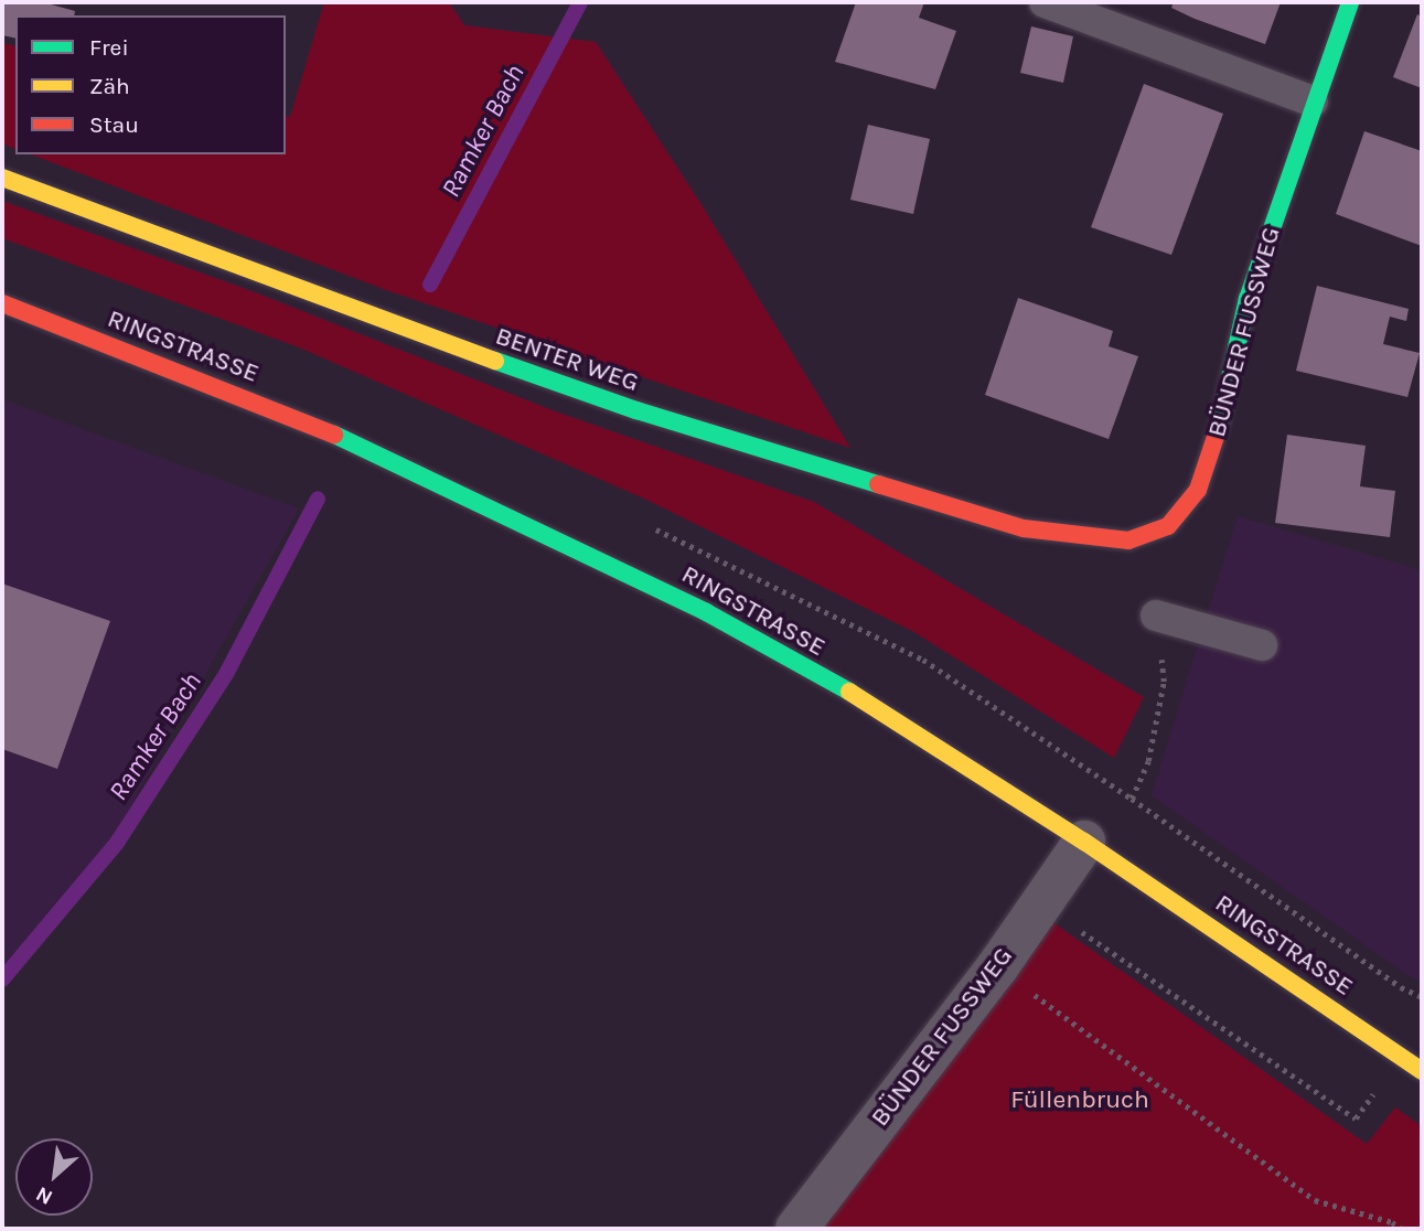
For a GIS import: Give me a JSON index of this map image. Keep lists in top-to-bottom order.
{
  "streets": {
    "street": ["BÜNDER FUSSWEG", "RINGSTRASSE", "BENTER WEG"]
  },
  "crossings": [
    ["BÜNDER FUSSWEG", "RINGSTRASSE"],
    ["BÜNDER FUSSWEG", "BENTER WEG"]
  ],
  "water": ["Ramker Bach"],
  "parks": ["Füllenbruch"],
  "legend": ["Frei", "Zäh", "Stau"],
  "north": "bottom left"
}
